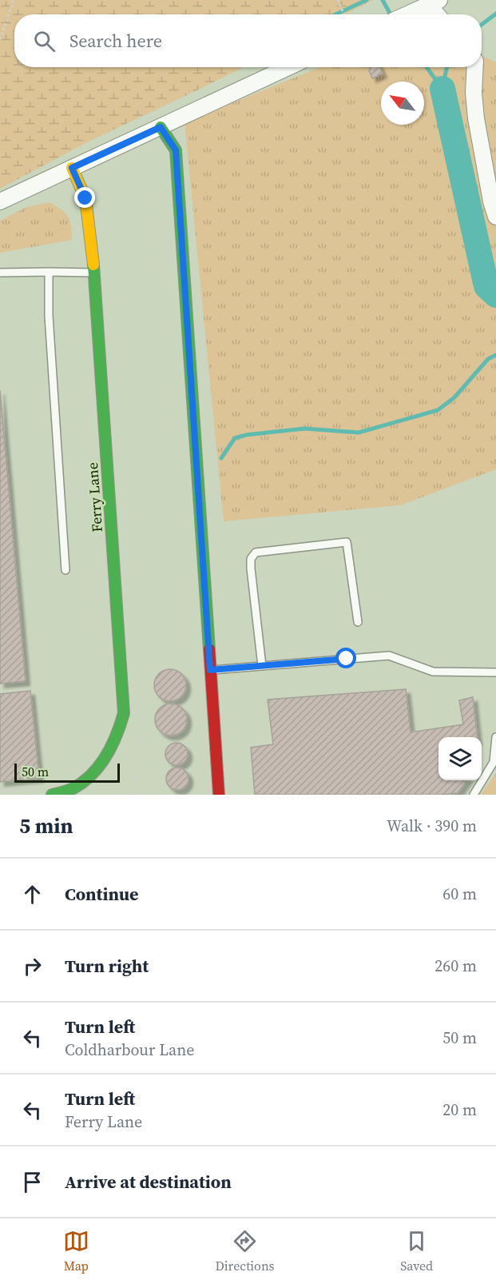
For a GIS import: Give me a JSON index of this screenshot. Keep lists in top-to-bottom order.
{
  "streets": {
    "street": ["Ferry Lane"]
  },
  "scale_bar": "50 m",
  "north": "top left",
  "page": {
    "search": "Search here",
    "scale": "50 m",
    "heading": ["5 min", "Walk · 390 m"],
    "list": [
      ["Continue", "60 m"],
      ["Turn right", "260 m"],
      ["Turn left", "Coldharbour Lane", "50 m"],
      ["Turn left", "Ferry Lane", "20 m"],
      "Arrive at destination"
    ],
    "nav": ["Map", "Directions", "Saved"]
  }
}
